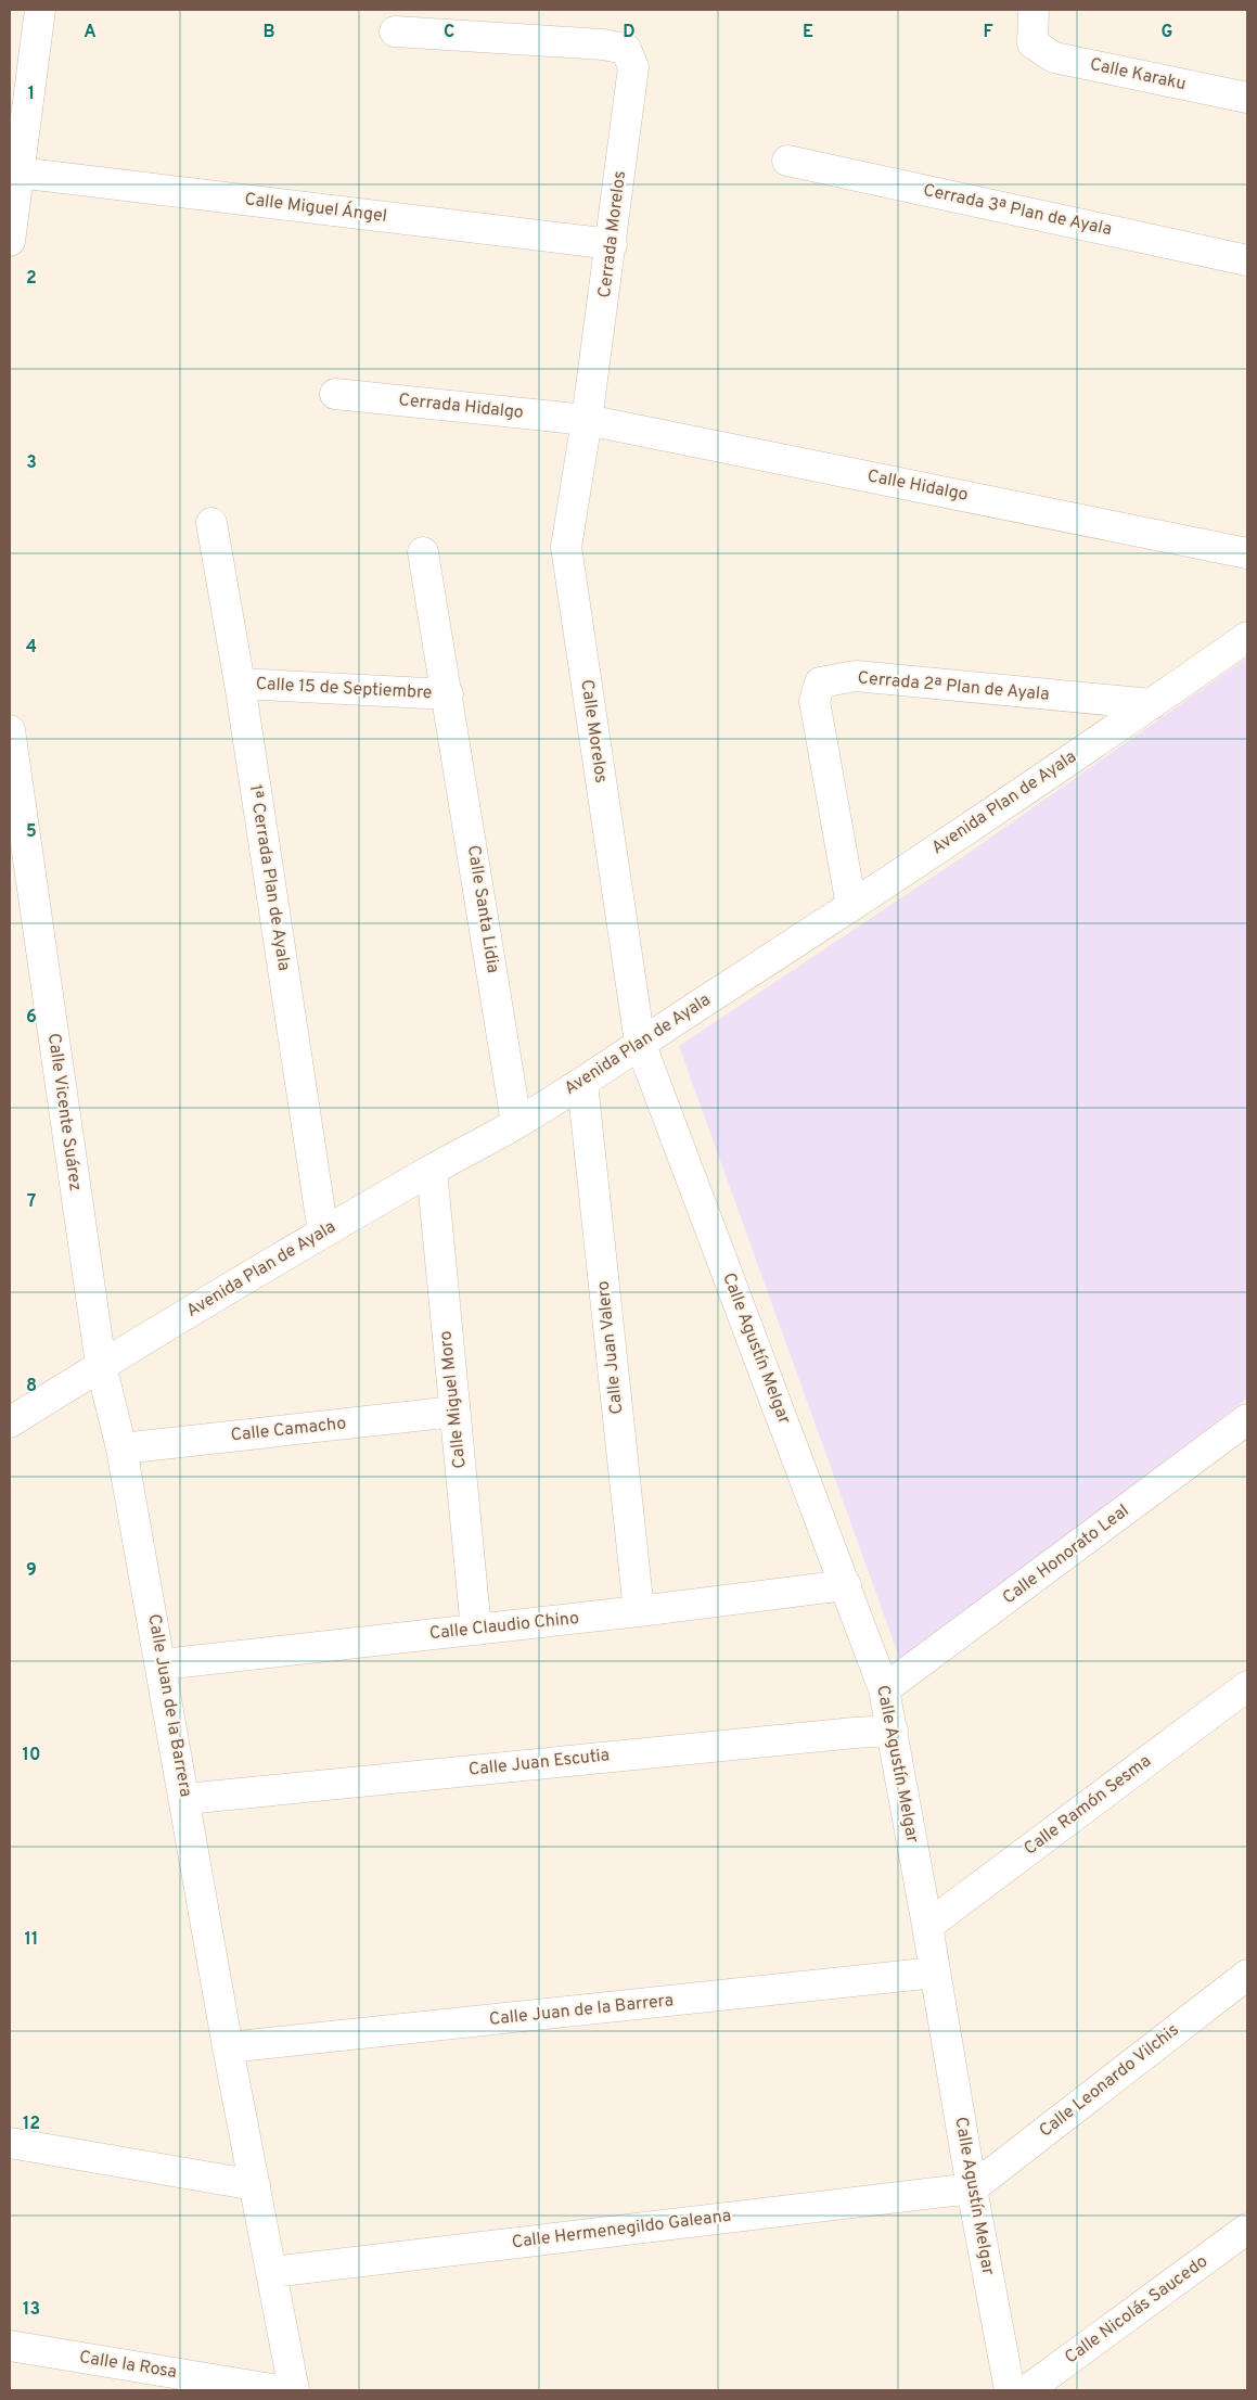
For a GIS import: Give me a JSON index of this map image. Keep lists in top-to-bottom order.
{
  "streets": {
    "street": [
      "Calle Karaku",
      "Calle Miguel Ángel",
      "Cerrada 3ª Plan de Ayala",
      "Cerrada Morelos",
      "Cerrada Hidalgo",
      "Calle Hidalgo",
      "Cerrada 2ª Plan de Ayala",
      "Calle 15 de Septiembre",
      "Calle Morelos",
      "Avenida Plan de Ayala",
      "1ª Cerrada Plan de Ayala",
      "Calle Santa Lidia",
      "Calle Vicente Suárez",
      "Calle Juan Valero",
      "Calle Agustín Melgar",
      "Calle Miguel Moro",
      "Calle Camacho",
      "Calle Honorato Leal",
      "Calle Claudio Chino",
      "Calle Juan de la Barrera",
      "Calle Juan Escutia",
      "Calle Ramón Sesma",
      "Calle Leonardo Vilchis",
      "Calle Hermenegildo Galeana",
      "Calle Nicolás Saucedo",
      "Calle la Rosa"
    ]
  },
  "crossings": [
    ["Calle Miguel Ángel", "Cerrada Morelos"],
    ["Cerrada Morelos", "Cerrada Hidalgo"],
    ["Cerrada Morelos", "Calle Hidalgo"],
    ["Cerrada Morelos", "Calle Morelos"],
    ["Cerrada Hidalgo", "Calle Hidalgo"],
    ["Cerrada Hidalgo", "Calle Morelos"],
    ["Calle Hidalgo", "Calle Morelos"],
    ["Cerrada 2ª Plan de Ayala", "Avenida Plan de Ayala"],
    ["Calle 15 de Septiembre", "1ª Cerrada Plan de Ayala"],
    ["Calle 15 de Septiembre", "Calle Santa Lidia"],
    ["Calle Morelos", "Avenida Plan de Ayala"],
    ["Calle Morelos", "Calle Agustín Melgar"],
    ["Avenida Plan de Ayala", "1ª Cerrada Plan de Ayala"],
    ["Avenida Plan de Ayala", "Calle Santa Lidia"],
    ["Avenida Plan de Ayala", "Calle Vicente Suárez"],
    ["Avenida Plan de Ayala", "Calle Juan Valero"],
    ["Avenida Plan de Ayala", "Calle Agustín Melgar"],
    ["Avenida Plan de Ayala", "Calle Miguel Moro"],
    ["Avenida Plan de Ayala", "Calle Juan de la Barrera"],
    ["Calle Vicente Suárez", "Calle Juan de la Barrera"],
    ["Calle Juan Valero", "Calle Claudio Chino"],
    ["Calle Agustín Melgar", "Calle Honorato Leal"],
    ["Calle Agustín Melgar", "Calle Claudio Chino"],
    ["Calle Agustín Melgar", "Calle Juan de la Barrera"],
    ["Calle Agustín Melgar", "Calle Juan Escutia"],
    ["Calle Agustín Melgar", "Calle Ramón Sesma"],
    ["Calle Agustín Melgar", "Calle Leonardo Vilchis"],
    ["Calle Agustín Melgar", "Calle Hermenegildo Galeana"],
    ["Calle Miguel Moro", "Calle Camacho"],
    ["Calle Miguel Moro", "Calle Claudio Chino"],
    ["Calle Camacho", "Calle Juan de la Barrera"],
    ["Calle Claudio Chino", "Calle Juan de la Barrera"],
    ["Calle Juan de la Barrera", "Calle Juan Escutia"],
    ["Calle Juan de la Barrera", "Calle Hermenegildo Galeana"],
    ["Calle Leonardo Vilchis", "Calle Hermenegildo Galeana"]
  ],
  "grid": {
    "columns": [
      "A",
      "B",
      "C",
      "D",
      "E",
      "F",
      "G"
    ],
    "rows": [
      "1",
      "2",
      "3",
      "4",
      "5",
      "6",
      "7",
      "8",
      "9",
      "10",
      "11",
      "12",
      "13"
    ]
  }
}
